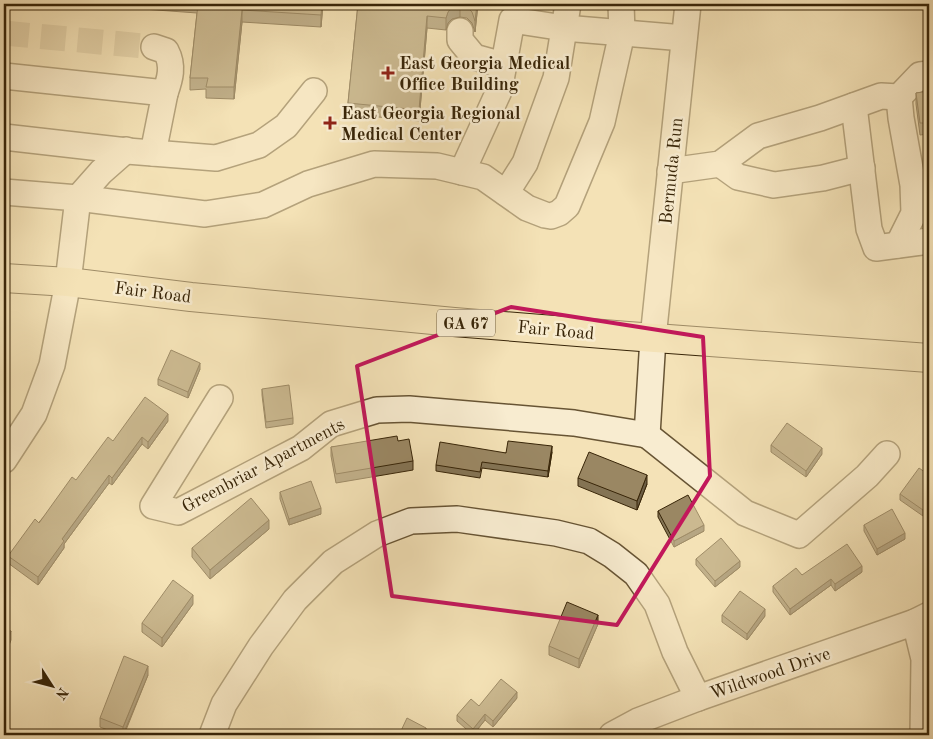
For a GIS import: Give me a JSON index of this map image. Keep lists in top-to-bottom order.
{
  "streets": {
    "main road": ["Fair Road", "GA 67"],
    "street": ["Bermuda Run", "Greenbriar Apartments", "Wildwood Drive"]
  },
  "crossings": [
    ["Bermuda Run", "Fair Road"],
    ["Bermuda Run", "Greenbriar Apartments"]
  ],
  "places": {
    "health": ["East Georgia Medical Office Building", "East Georgia Regional Medical Center"]
  },
  "north": "bottom right"
}
